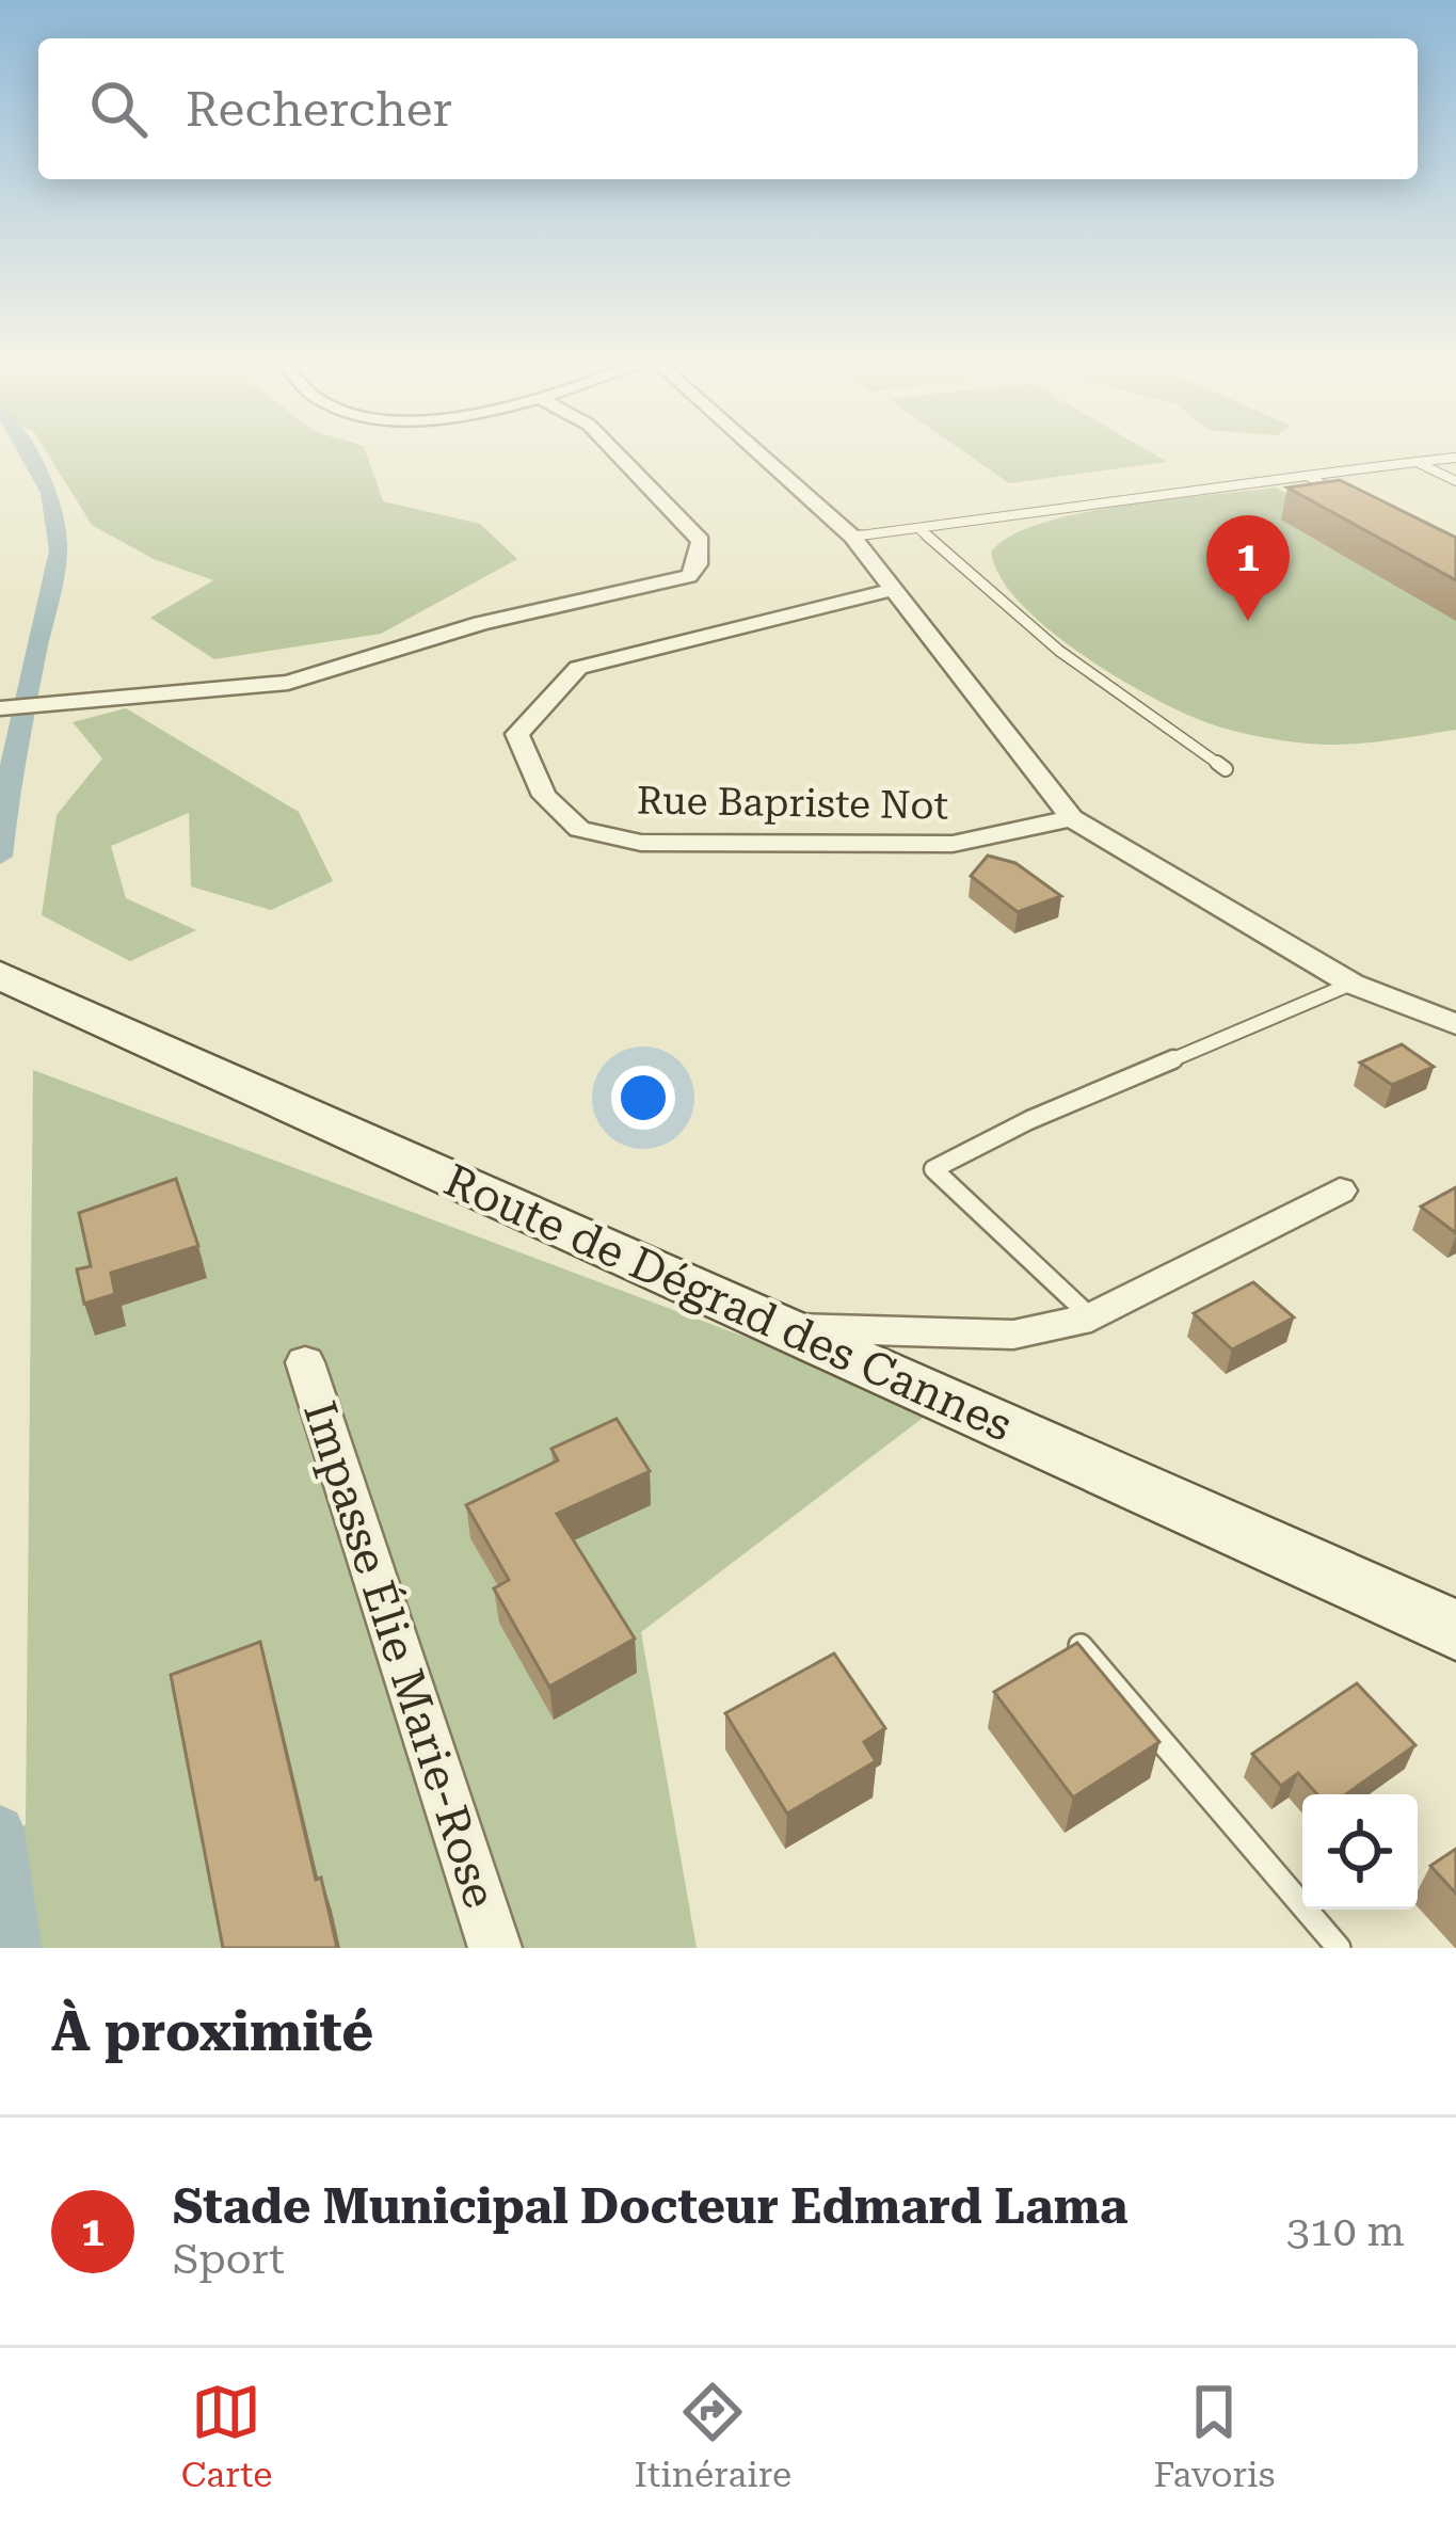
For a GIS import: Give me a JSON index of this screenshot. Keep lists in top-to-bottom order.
{
  "streets": {
    "street": ["Rue Bapriste Not", "Route de Dégrad des Cannes", "Impasse Élie Marie-Rose"]
  },
  "page": {
    "search": "Rechercher",
    "pins": "1",
    "heading": "À proximité",
    "list": [
      {
        "mark": "1",
        "name": "Stade Municipal Docteur Edmard Lama",
        "note": "Sport",
        "value": "310 m"
      }
    ],
    "nav": ["Carte", "Itinéraire", "Favoris"]
  }
}
